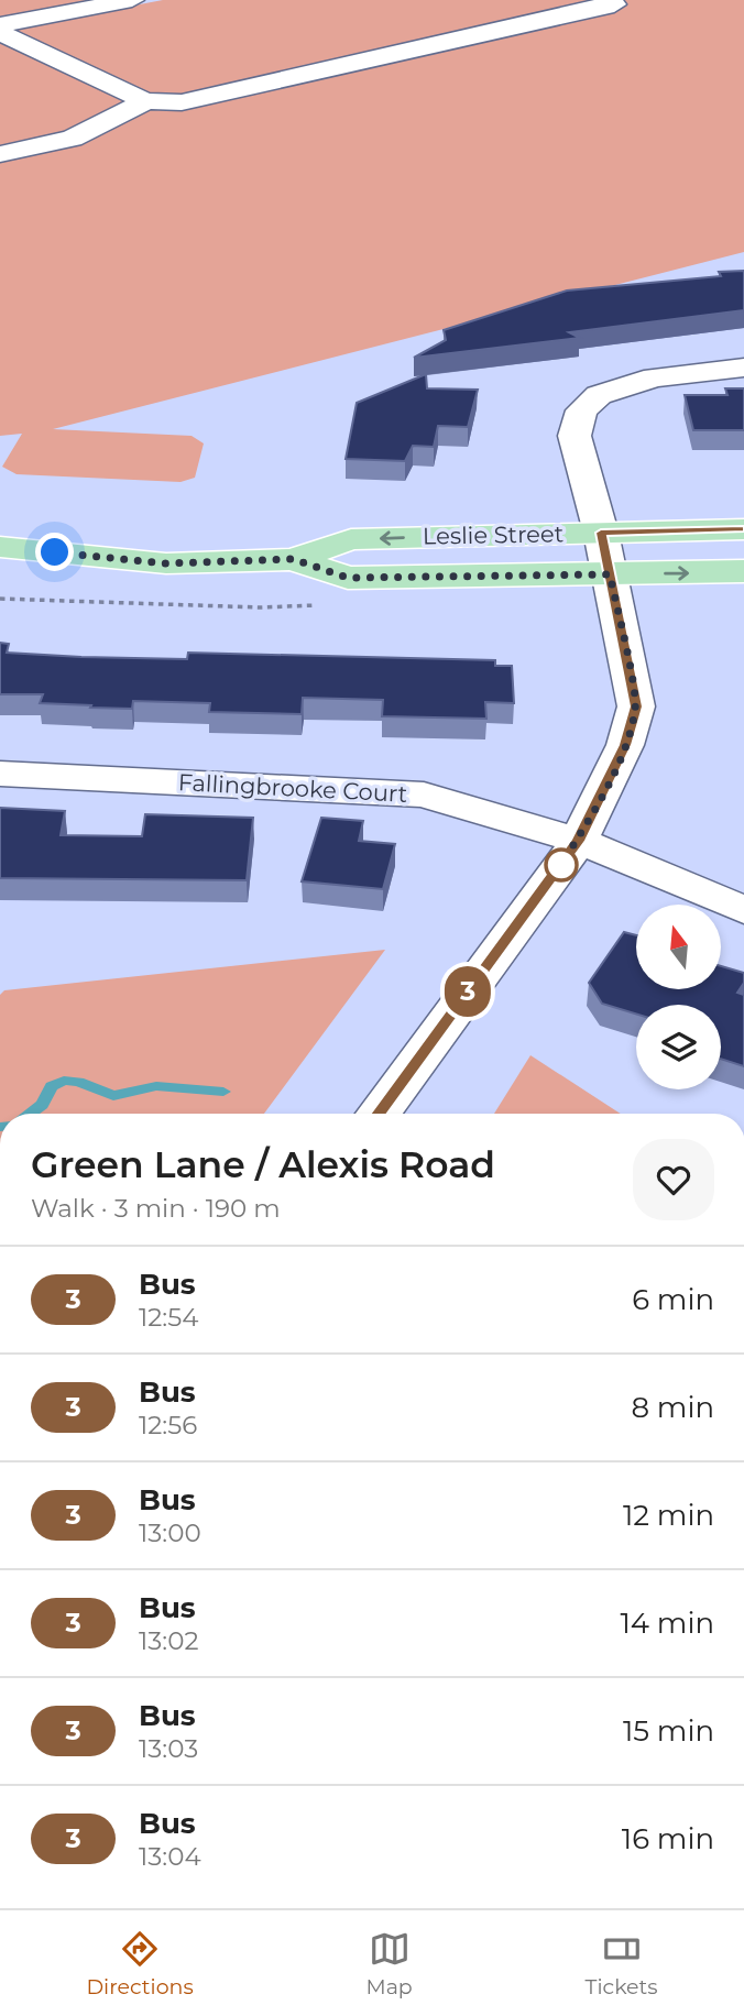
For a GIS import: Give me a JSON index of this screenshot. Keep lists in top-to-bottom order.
{
  "streets": {
    "main road": ["Leslie Street"],
    "street": ["Fallingbrooke Court"]
  },
  "lines": ["bus line 3"],
  "north": "top",
  "page": {
    "on_map": "3",
    "heading": ["Green Lane / Alexis Road", "Walk · 3 min · 190 m"],
    "list": [
      {
        "mark": "3",
        "name": "Bus",
        "note": "12:54",
        "value": "6 min"
      },
      {
        "mark": "3",
        "name": "Bus",
        "note": "12:56",
        "value": "8 min"
      },
      {
        "mark": "3",
        "name": "Bus",
        "note": "13:00",
        "value": "12 min"
      },
      {
        "mark": "3",
        "name": "Bus",
        "note": "13:02",
        "value": "14 min"
      },
      {
        "mark": "3",
        "name": "Bus",
        "note": "13:03",
        "value": "15 min"
      },
      {
        "mark": "3",
        "name": "Bus",
        "note": "13:04",
        "value": "16 min"
      }
    ],
    "tabs": ["Directions", "Map", "Tickets"]
  }
}
